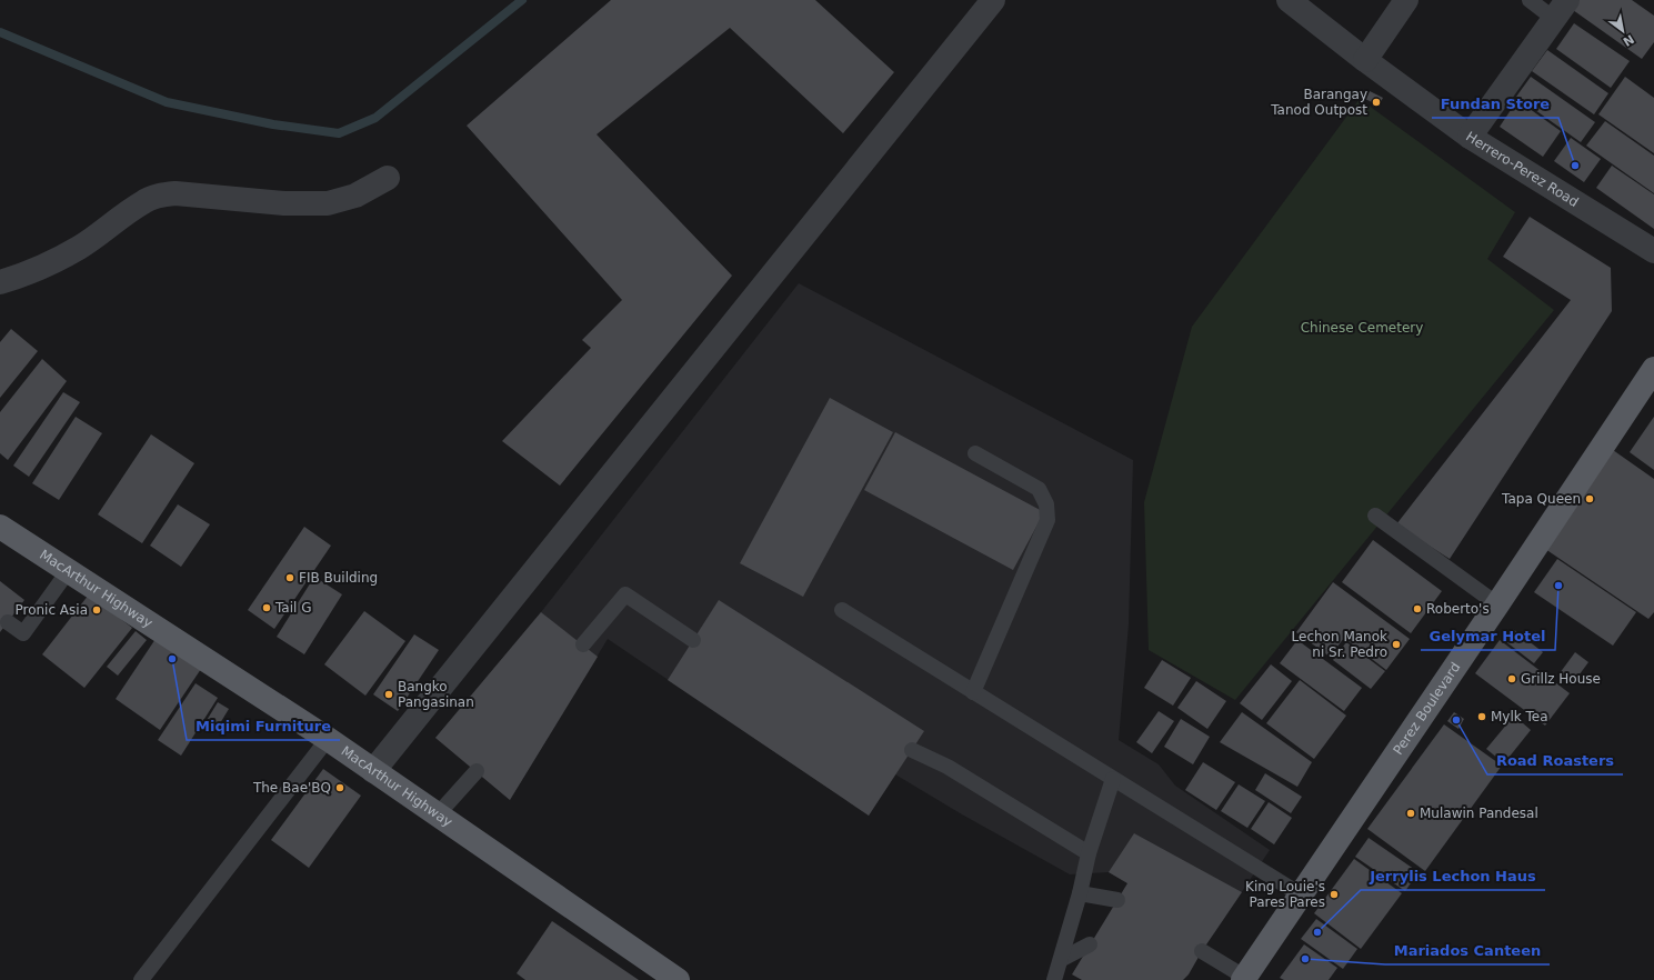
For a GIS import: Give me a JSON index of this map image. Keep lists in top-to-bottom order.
{
  "streets": {
    "main road": ["MacArthur Highway", "Perez Boulevard"],
    "street": ["Herrero-Perez Road"]
  },
  "parks": ["Chinese Cemetery"],
  "places": [
    "Barangay Tanod Outpost",
    "Fundan Store",
    "Tapa Queen",
    "FIB Building",
    "Gelymar Hotel",
    "Tail G",
    "Roberto's",
    "Pronic Asia",
    "Lechon Manok ni Sr. Pedro",
    "Miqimi Furniture",
    "Grillz House",
    "Bangko Pangasinan",
    "Mylk Tea",
    "Road Roasters",
    "The Bae'BQ",
    "Mulawin Pandesal",
    "King Louie's Pares Pares",
    "Jerrylis Lechon Haus",
    "Mariados Canteen"
  ],
  "north": "bottom right"
}
